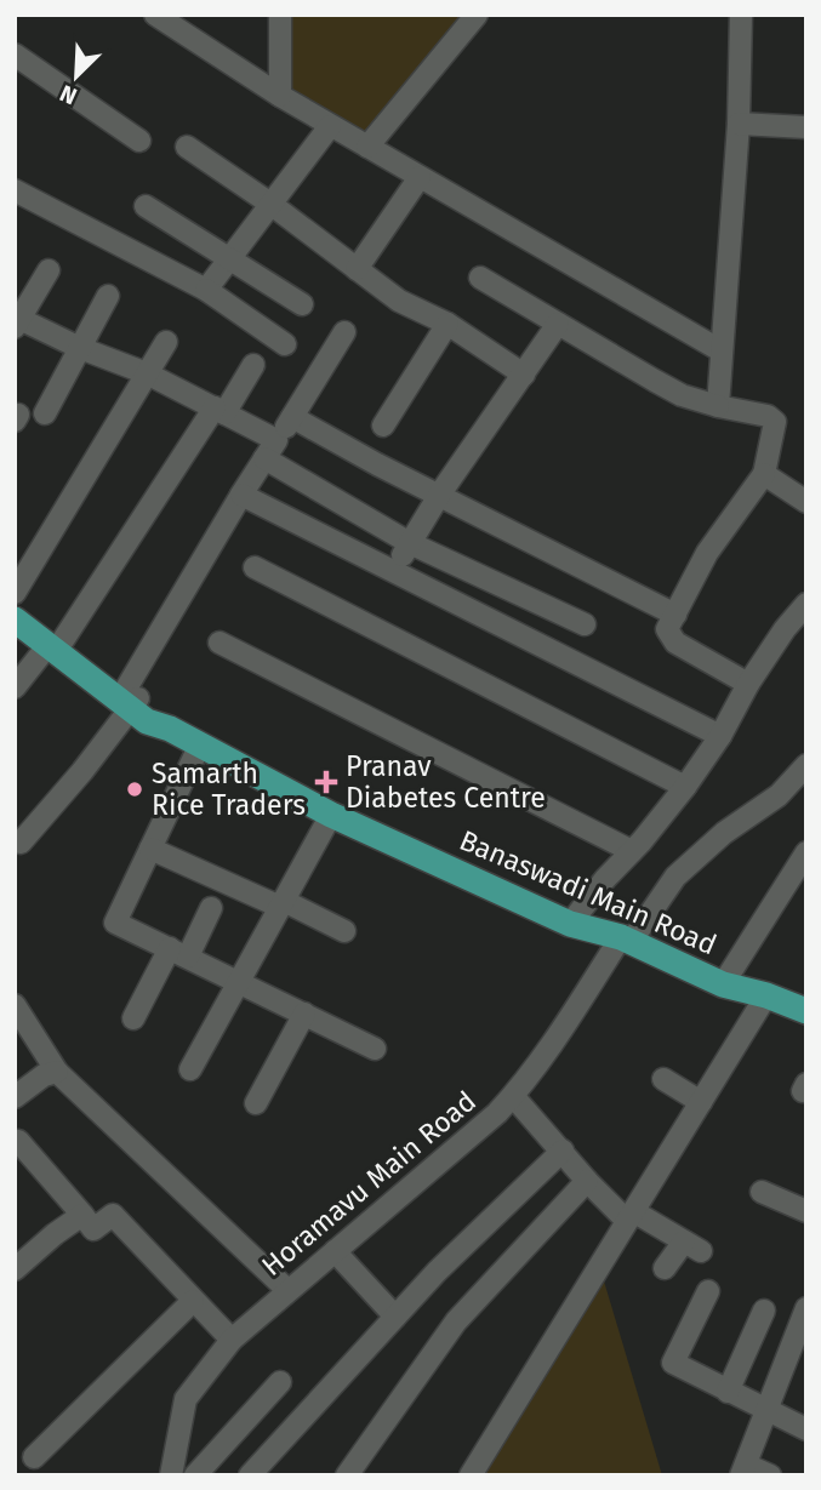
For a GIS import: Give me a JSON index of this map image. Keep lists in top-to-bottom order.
{
  "streets": {
    "main road": ["Banaswadi Main Road"],
    "street": ["Horamavu Main Road"]
  },
  "crossings": [
    ["Banaswadi Main Road", "Horamavu Main Road"]
  ],
  "places": {
    "health": ["Pranav Diabetes Centre"],
    "other": ["Samarth Rice Traders"]
  },
  "north": "bottom left"
}
